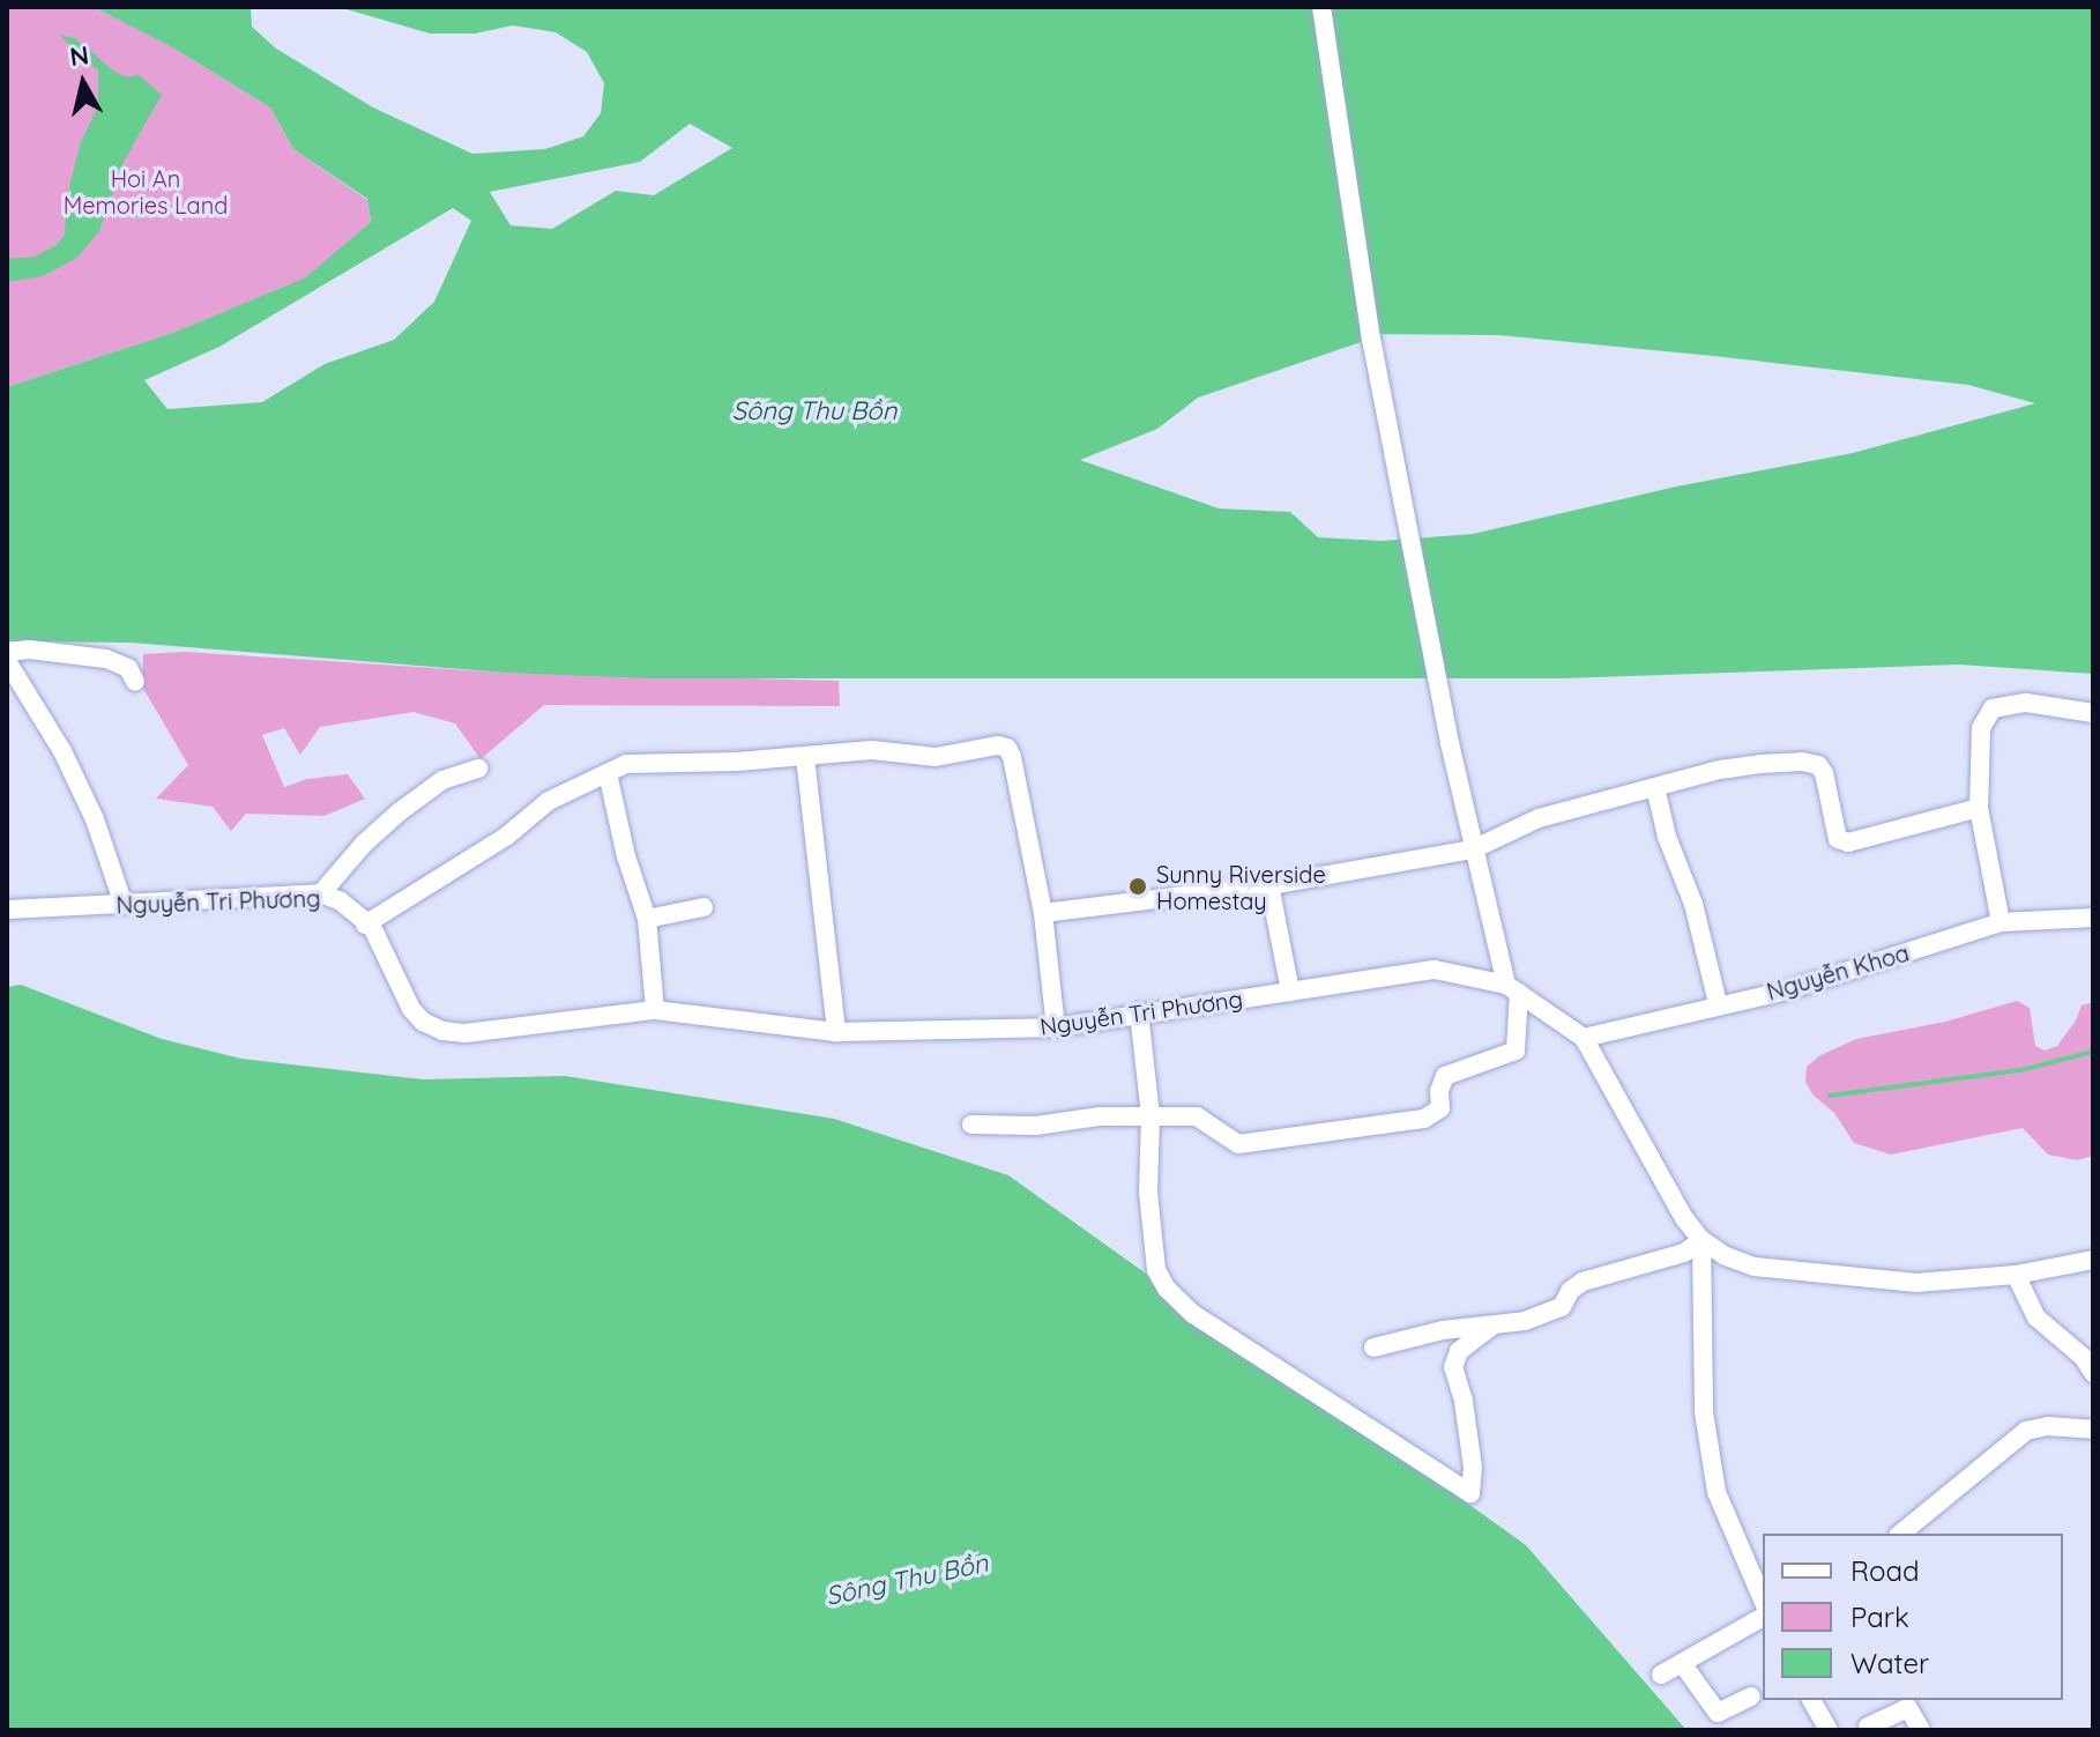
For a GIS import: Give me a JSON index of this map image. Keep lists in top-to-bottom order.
{
  "streets": {
    "street": ["Nguyễn Tri Phương", "Nguyễn Khoa"]
  },
  "crossings": [
    ["Nguyễn Tri Phương", "Nguyễn Khoa"]
  ],
  "water": ["Sông Thu Bồn"],
  "parks": ["Hoi An Memories Land"],
  "places": ["Sunny Riverside Homestay"],
  "legend": ["Road", "Park", "Water"],
  "north": "top"
}
